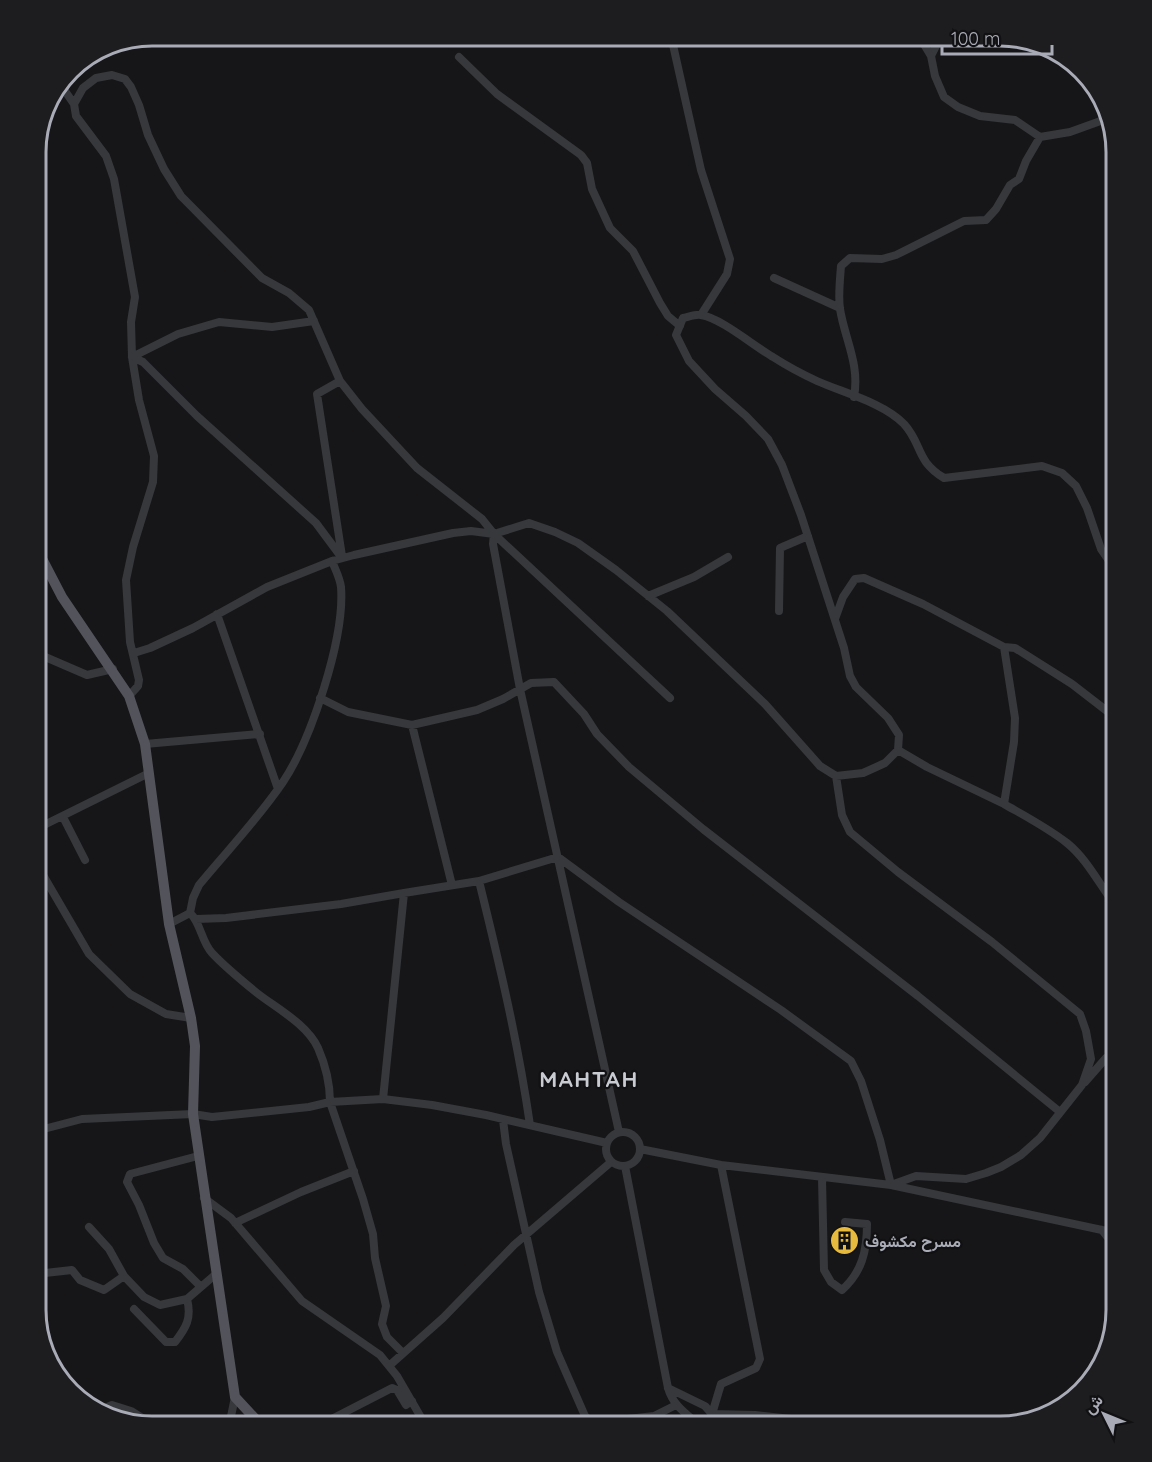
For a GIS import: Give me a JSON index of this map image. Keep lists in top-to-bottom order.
{
  "districts": ["MAHTAH"],
  "places": {
    "building": ["مسرح مكشوف"]
  },
  "scale_bar": "100 m",
  "north": "top left"
}
